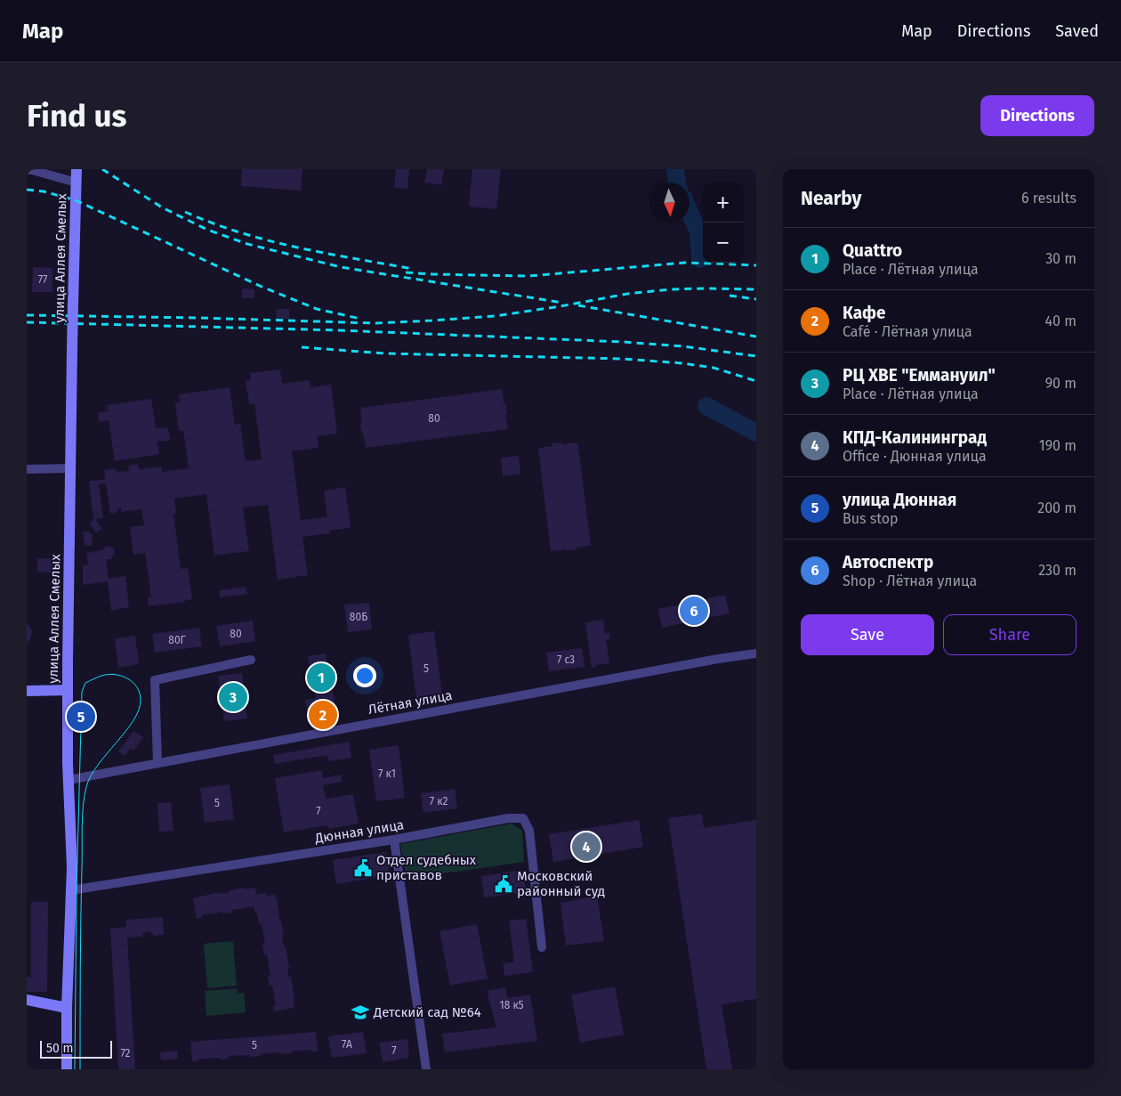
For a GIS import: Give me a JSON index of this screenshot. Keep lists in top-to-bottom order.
{
  "streets": {
    "main road": ["улица Аллея Смелых"],
    "street": ["Лётная улица", "Дюнная улица"]
  },
  "crossings": [
    ["улица Аллея Смелых", "Лётная улица"],
    ["улица Аллея Смелых", "Дюнная улица"]
  ],
  "places": {
    "public building": ["Отдел судебных приставов", "Московский районный суд"],
    "school or university": ["Детский сад №64"]
  },
  "house_numbers": [
    "77",
    "80",
    "80Б",
    "80",
    "80Г",
    "7 с3",
    "5",
    "7 к1",
    "7 к2",
    "5",
    "7",
    "18 к5",
    "7А",
    "5",
    "7",
    "72"
  ],
  "scale_bar": "50 m",
  "north": "bottom",
  "page": {
    "header": "Map",
    "nav": ["Map", "Directions", "Saved"],
    "buttons": [
      "Directions",
      ["Save", "Share"]
    ],
    "title": "Find us",
    "heading": ["Nearby", "6 results"],
    "map_buttons": ["+", "−"],
    "list": [
      {
        "mark": "1",
        "name": "Quattro",
        "note": "Place · Лётная улица",
        "value": "30 m"
      },
      {
        "mark": "2",
        "name": "Кафе",
        "note": "Café · Лётная улица",
        "value": "40 m"
      },
      {
        "mark": "3",
        "name": "РЦ ХВЕ \"Еммануил\"",
        "note": "Place · Лётная улица",
        "value": "90 m"
      },
      {
        "mark": "4",
        "name": "КПД-Калининград",
        "note": "Office · Дюнная улица",
        "value": "190 m"
      },
      {
        "mark": "5",
        "name": "улица Дюнная",
        "note": "Bus stop",
        "value": "200 m"
      },
      {
        "mark": "6",
        "name": "Автоспектр",
        "note": "Shop · Лётная улица",
        "value": "230 m"
      }
    ],
    "pins": [
      "6",
      "1",
      "3",
      "2",
      "5",
      "4"
    ],
    "scale": "50 m"
  }
}
